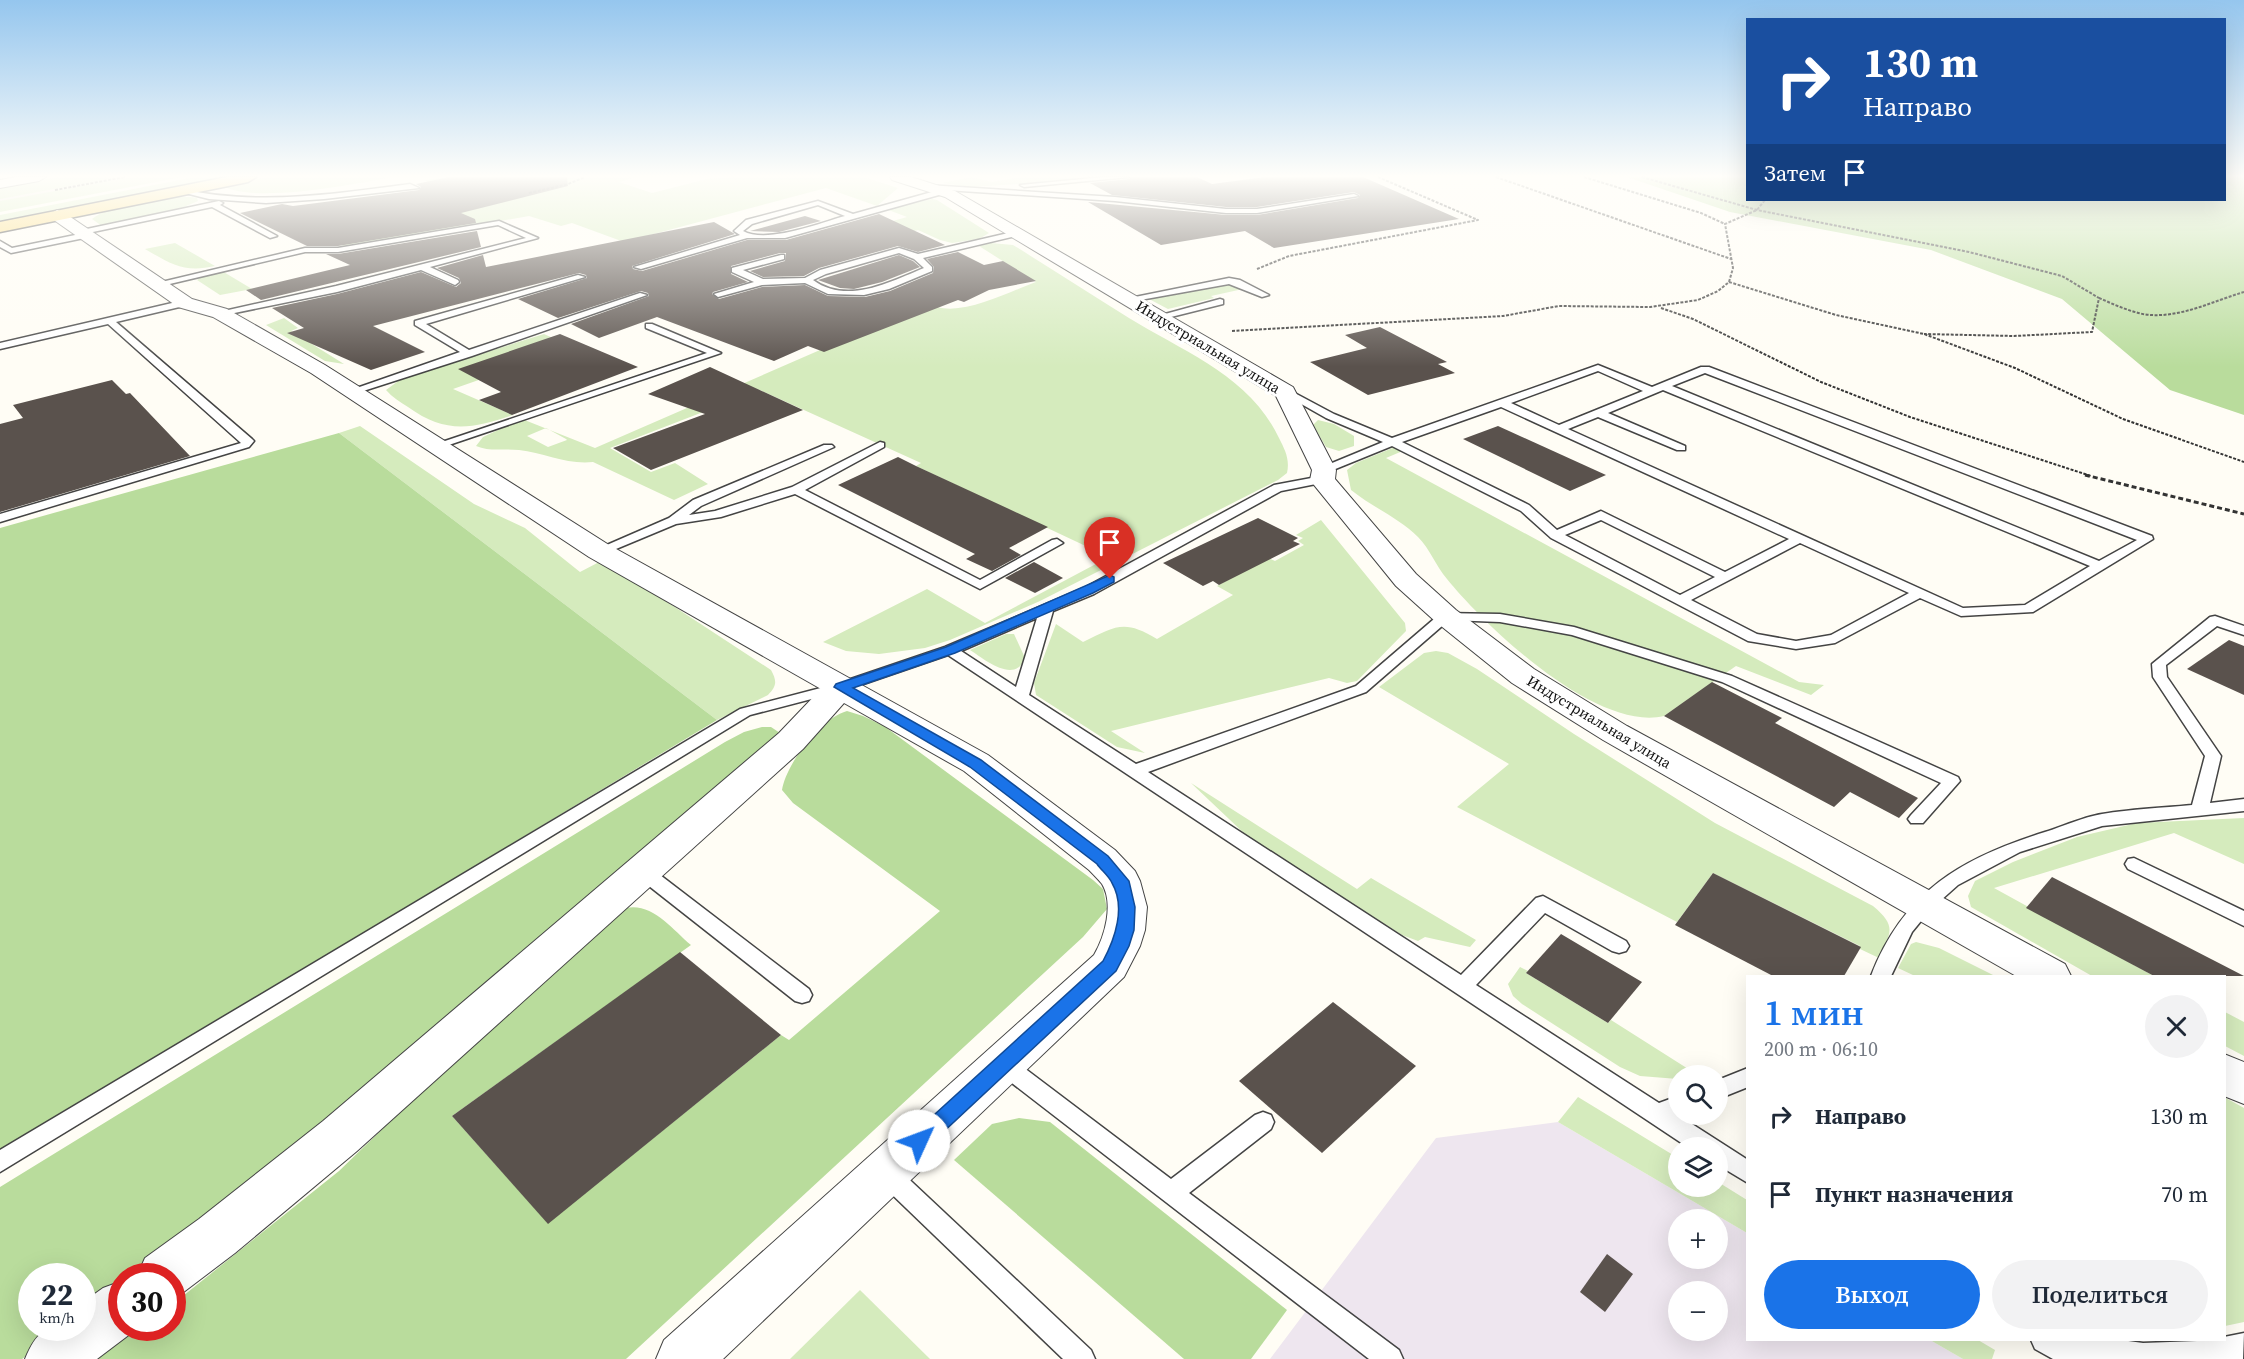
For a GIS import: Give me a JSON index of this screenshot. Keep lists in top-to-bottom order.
{
  "streets": {
    "street": ["Индустриальная улица"]
  },
  "page": {
    "turn": ["130 m", "Направо"],
    "then": "Затем",
    "heading": ["1 мин", "200 m · 06:10"],
    "map_buttons": ["+", "−"],
    "list": [
      {
        "name": "Направо",
        "value": "130 m"
      },
      {
        "name": "Пункт назначения",
        "value": "70 m"
      }
    ],
    "buttons": ["Выход", "Поделиться"],
    "speed": "22 km/h",
    "limit": "30"
  }
}
